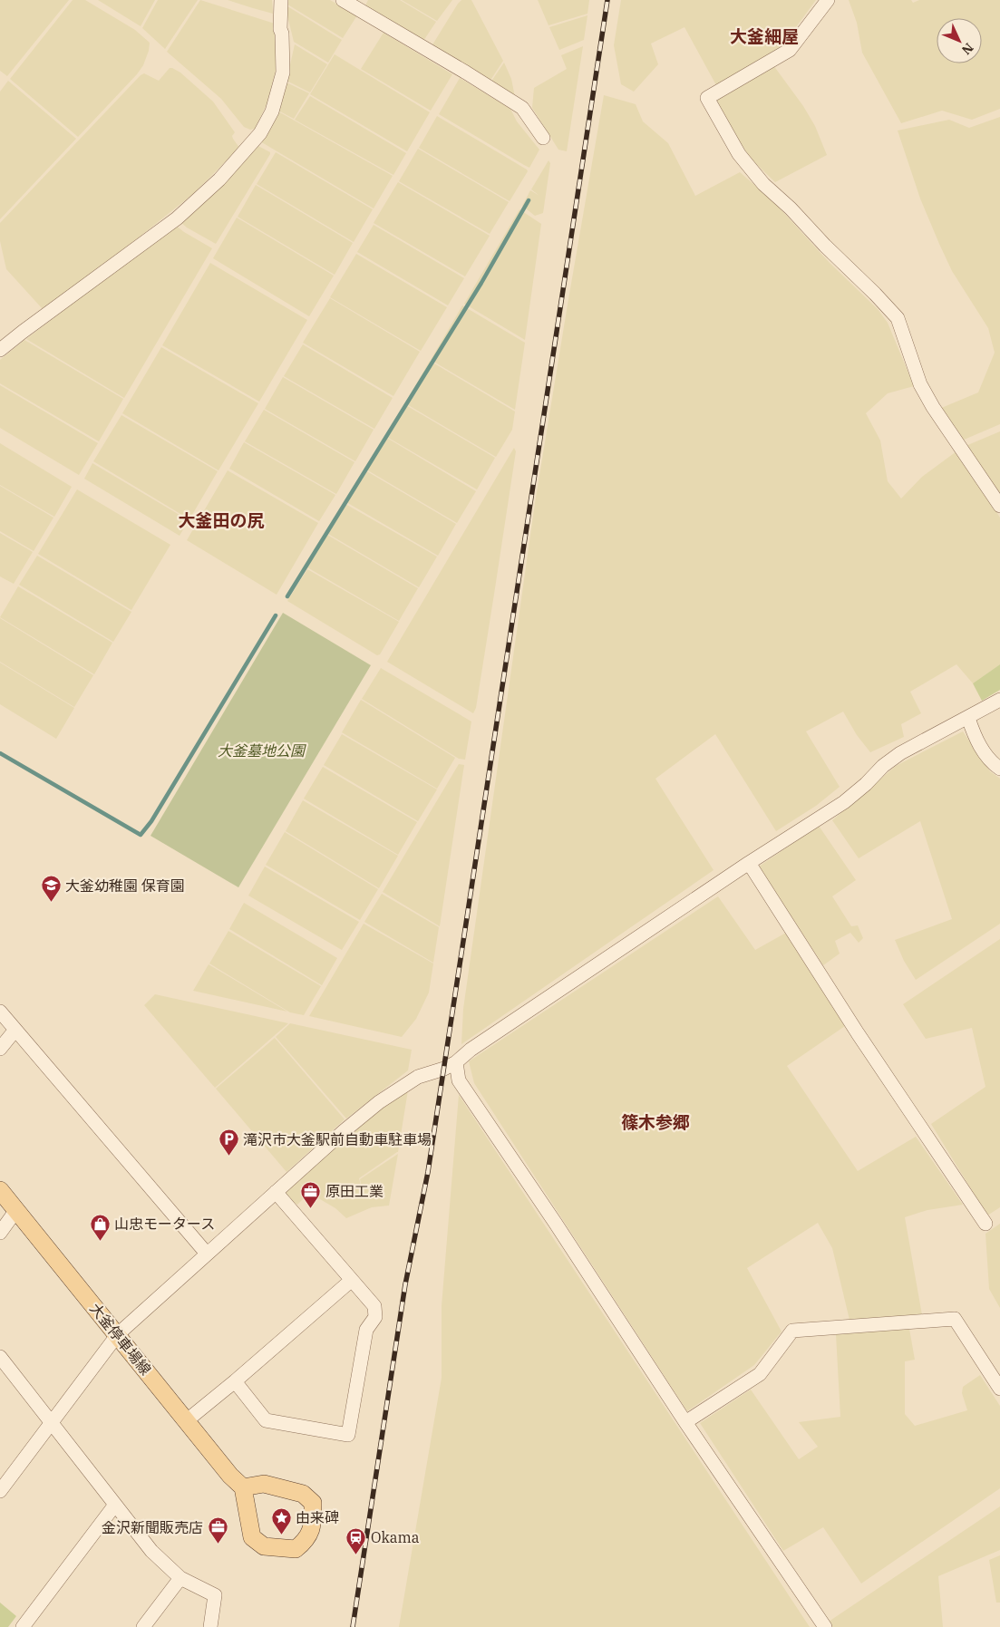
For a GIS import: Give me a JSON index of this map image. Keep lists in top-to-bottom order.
{
  "streets": {
    "main road": ["大釜停車場線"]
  },
  "districts": ["大釜細屋", "大釜田の尻", "篠木参郷"],
  "parks": ["大釜墓地公園"],
  "places": {
    "school or university": ["大釜幼稚園 保育園"],
    "parking": ["滝沢市大釜駅前自動車駐車場"],
    "office": ["原田工業", "金沢新聞販売店"],
    "shop": ["山忠モータース"],
    "place": ["由来碑"],
    "station": ["Okama"]
  },
  "north": "bottom right"
}
